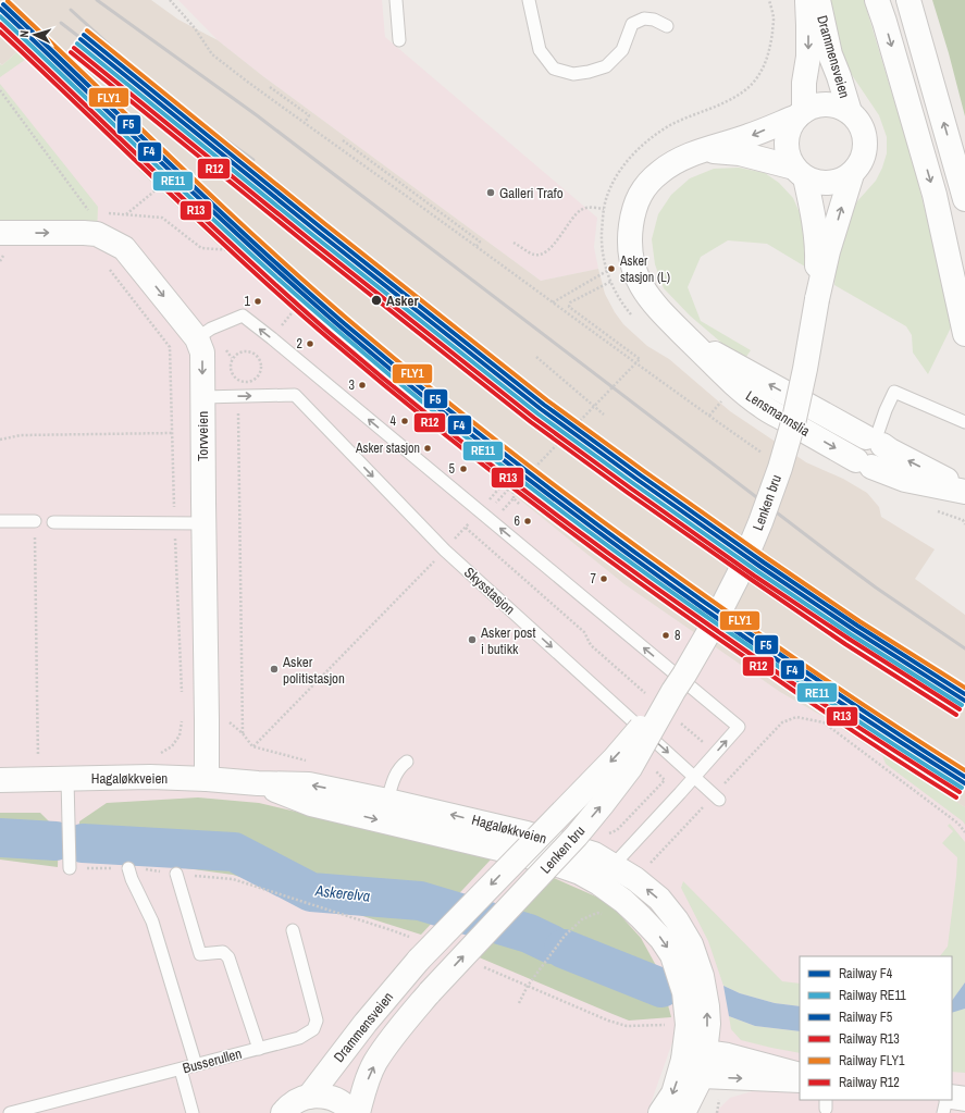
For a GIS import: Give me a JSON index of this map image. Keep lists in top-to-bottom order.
{
  "streets": {
    "main road": [
      "Drammensveien",
      "Lensmannslia",
      "Torvveien",
      "Lenken bru",
      "Hagaløkkveien"
    ],
    "lane": ["Skysstasjon", "Busserullen"]
  },
  "crossings": [
    ["Drammensveien", "Lensmannslia"],
    ["Drammensveien", "Lenken bru"],
    ["Torvveien", "Skysstasjon"],
    ["Torvveien", "Hagaløkkveien"]
  ],
  "one_way": ["Torvveien"],
  "water": ["Askerelva"],
  "places": [
    "Galleri Trafo",
    "Asker stasjon (L)",
    "Asker",
    "1",
    "2",
    "3",
    "4",
    "Asker stasjon",
    "5",
    "6",
    "7",
    "8",
    "Asker post i butikk",
    "Asker politistasjon"
  ],
  "lines": [
    "rail line FLY1",
    "rail line F5",
    "rail line F4",
    "rail line RE11",
    "rail line R13",
    "rail line R12"
  ],
  "legend": [
    "Railway F4",
    "Railway RE11",
    "Railway F5",
    "Railway R13",
    "Railway FLY1",
    "Railway R12"
  ],
  "north": "left"
}
